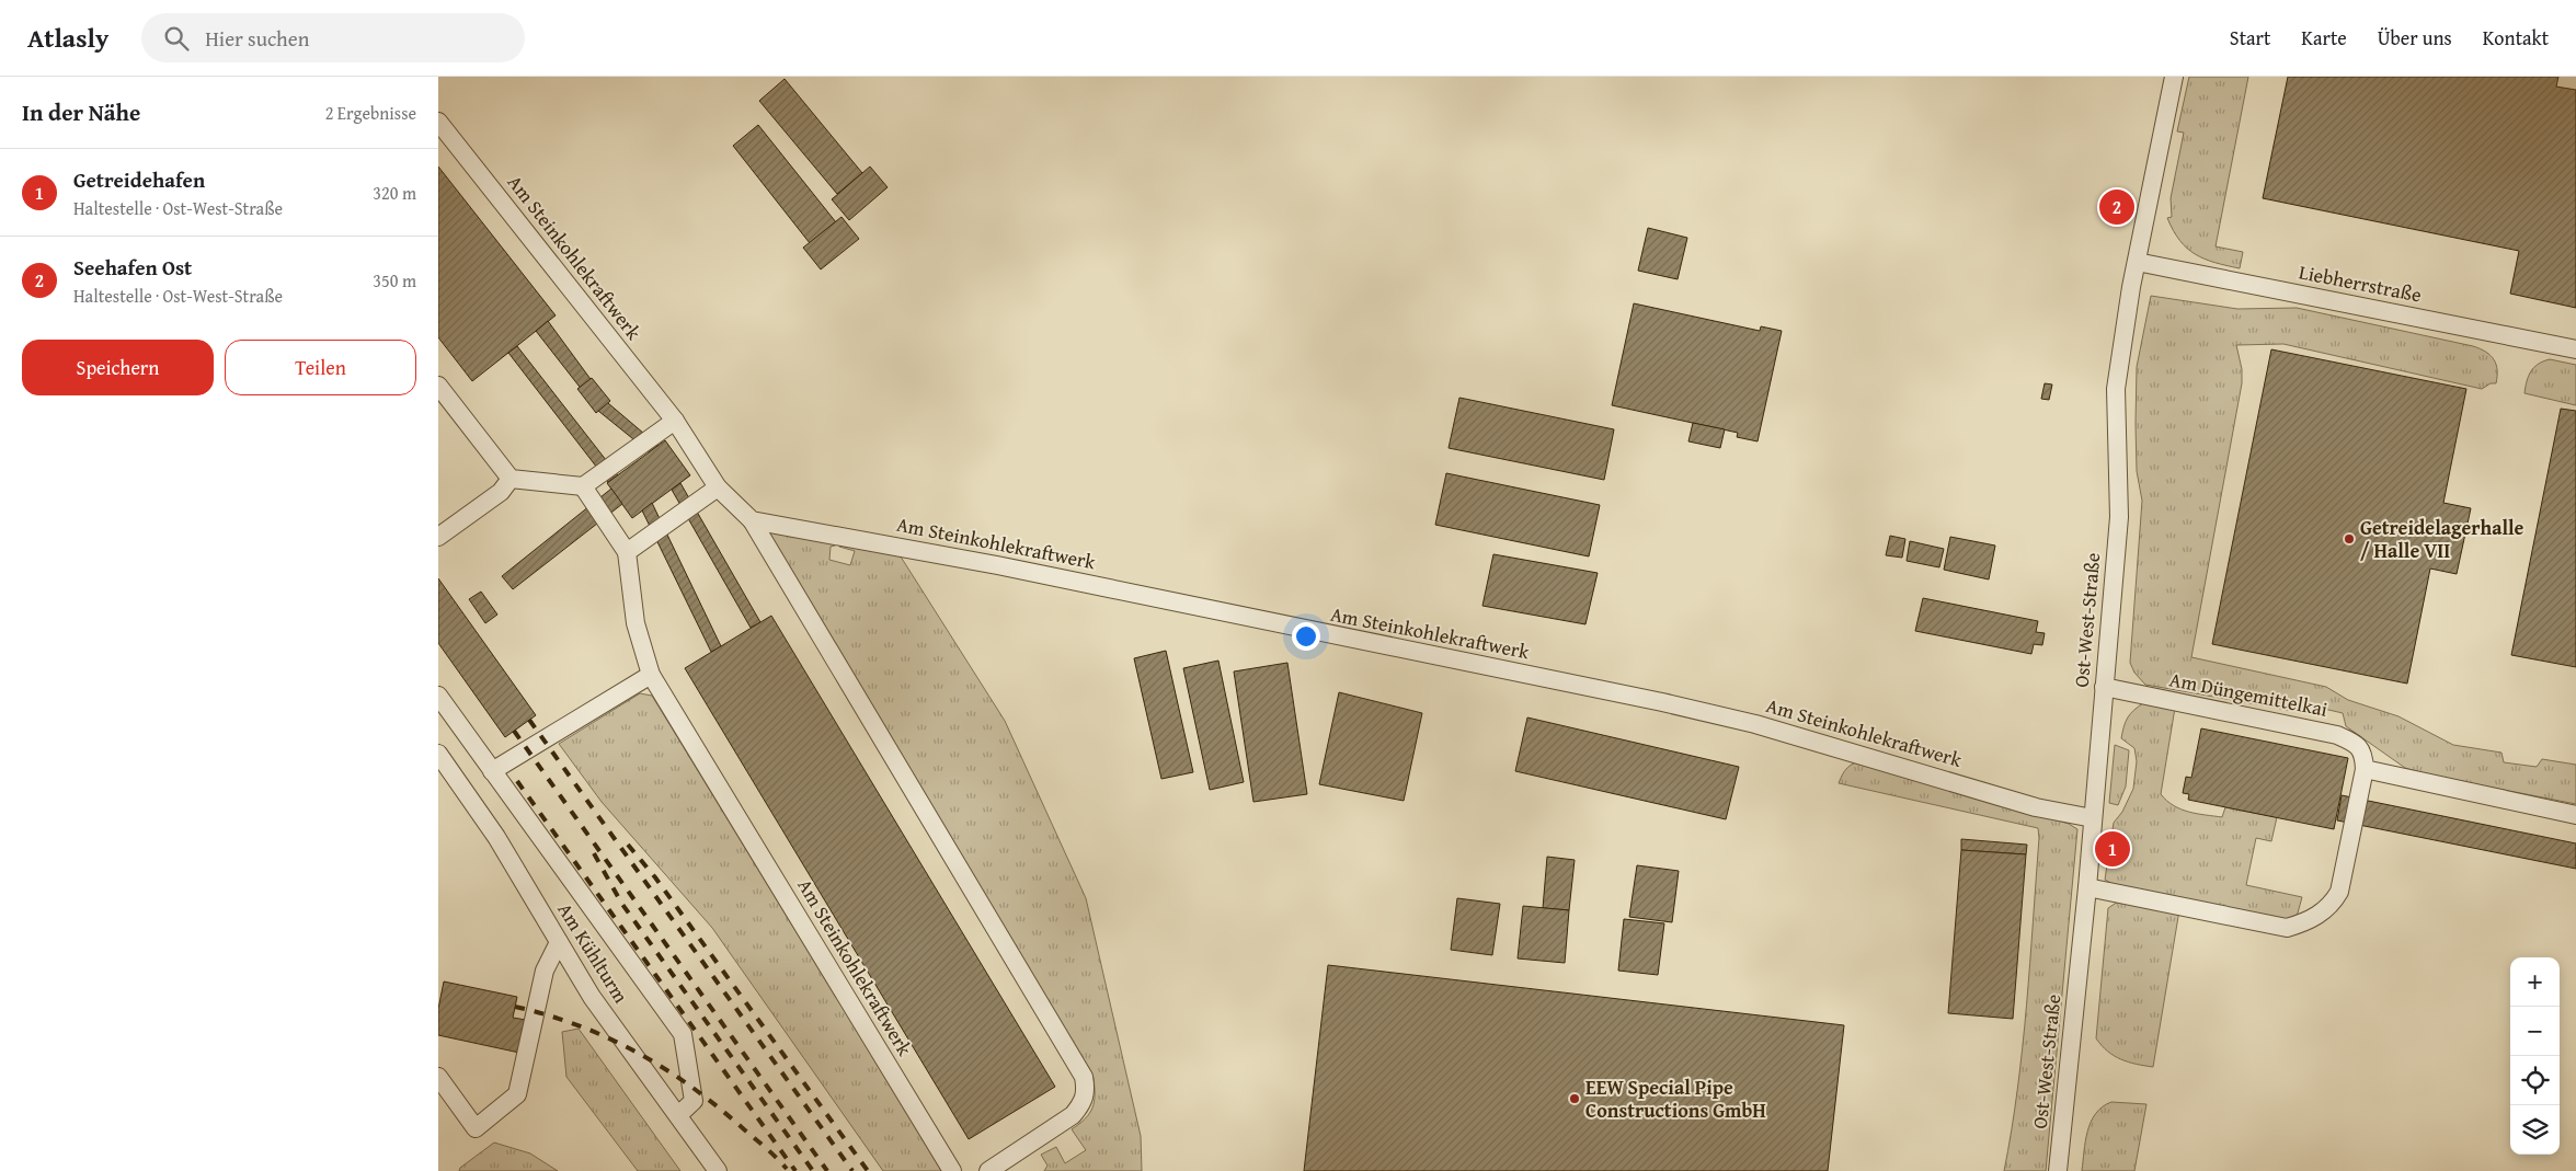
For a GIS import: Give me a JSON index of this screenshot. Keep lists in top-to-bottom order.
{
  "streets": {
    "street": [
      "Am Steinkohlekraftwerk",
      "Liebherrstraße",
      "Ost-West-Straße",
      "Am Düngemittelkai",
      "Am Kühlturm"
    ]
  },
  "crossings": [
    ["Am Steinkohlekraftwerk", "Ost-West-Straße"],
    ["Liebherrstraße", "Ost-West-Straße"],
    ["Ost-West-Straße", "Am Düngemittelkai"]
  ],
  "places": ["Getreidelagerhalle / Halle VII", "EEW Special Pipe Constructions GmbH"],
  "page": {
    "header": "Atlasly",
    "search": "Hier suchen",
    "nav": [
      "Start",
      "Karte",
      "Über uns",
      "Kontakt"
    ],
    "heading": ["In der Nähe", "2 Ergebnisse"],
    "list": [
      {
        "mark": "1",
        "name": "Getreidehafen",
        "note": "Haltestelle · Ost-West-Straße",
        "value": "320 m"
      },
      {
        "mark": "2",
        "name": "Seehafen Ost",
        "note": "Haltestelle · Ost-West-Straße",
        "value": "350 m"
      }
    ],
    "pins": ["2", "1"],
    "buttons": ["Speichern", "Teilen"],
    "map_buttons": ["+", "−"]
  }
}
